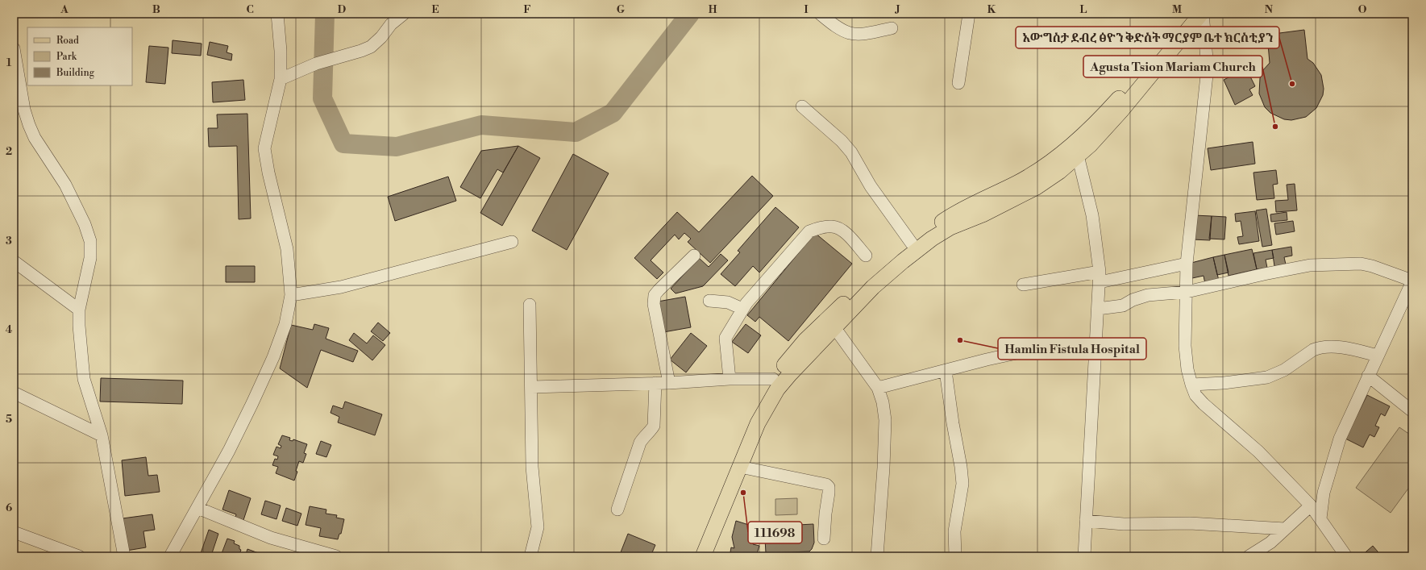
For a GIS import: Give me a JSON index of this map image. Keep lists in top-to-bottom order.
{
  "places": [
    "አውግስታ ደብረ ፅዮን ቅድስት ማርያም ቤተ ክርስቲያን",
    "Agusta Tsion Mariam Church",
    "Hamlin Fistula Hospital",
    "111698"
  ],
  "legend": ["Road", "Park", "Building"],
  "grid": {
    "columns": [
      "A",
      "B",
      "C",
      "D",
      "E",
      "F",
      "G",
      "H",
      "I",
      "J",
      "K",
      "L",
      "M",
      "N",
      "O"
    ],
    "rows": [
      "1",
      "2",
      "3",
      "4",
      "5",
      "6"
    ]
  }
}
